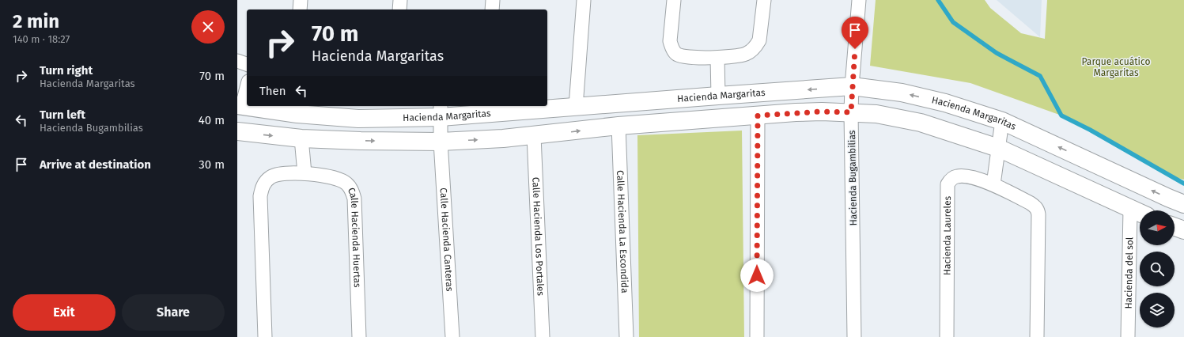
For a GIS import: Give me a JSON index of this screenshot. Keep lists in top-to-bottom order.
{
  "streets": {
    "street": [
      "Hacienda Margaritas",
      "Hacienda Bugambilias",
      "Calle Hacienda La Escondida",
      "Hacienda Laureles",
      "Calle Hacienda Los Portales",
      "Calle Hacienda Huertas",
      "Calle Hacienda Canteras",
      "Hacienda del sol"
    ]
  },
  "crossings": [
    ["Hacienda Margaritas", "Hacienda Bugambilias"],
    ["Hacienda Margaritas", "Calle Hacienda Canteras"]
  ],
  "parks": ["Parque acuático Margaritas"],
  "north": "right",
  "page": {
    "heading": ["2 min", "140 m · 18:27"],
    "turn": ["70 m", "Hacienda Margaritas"],
    "list": [
      {
        "name": "Turn right",
        "note": "Hacienda Margaritas",
        "value": "70 m"
      },
      {
        "name": "Turn left",
        "note": "Hacienda Bugambilias",
        "value": "40 m"
      },
      {
        "name": "Arrive at destination",
        "value": "30 m"
      }
    ],
    "then": "Then",
    "buttons": ["Exit", "Share"]
  }
}
